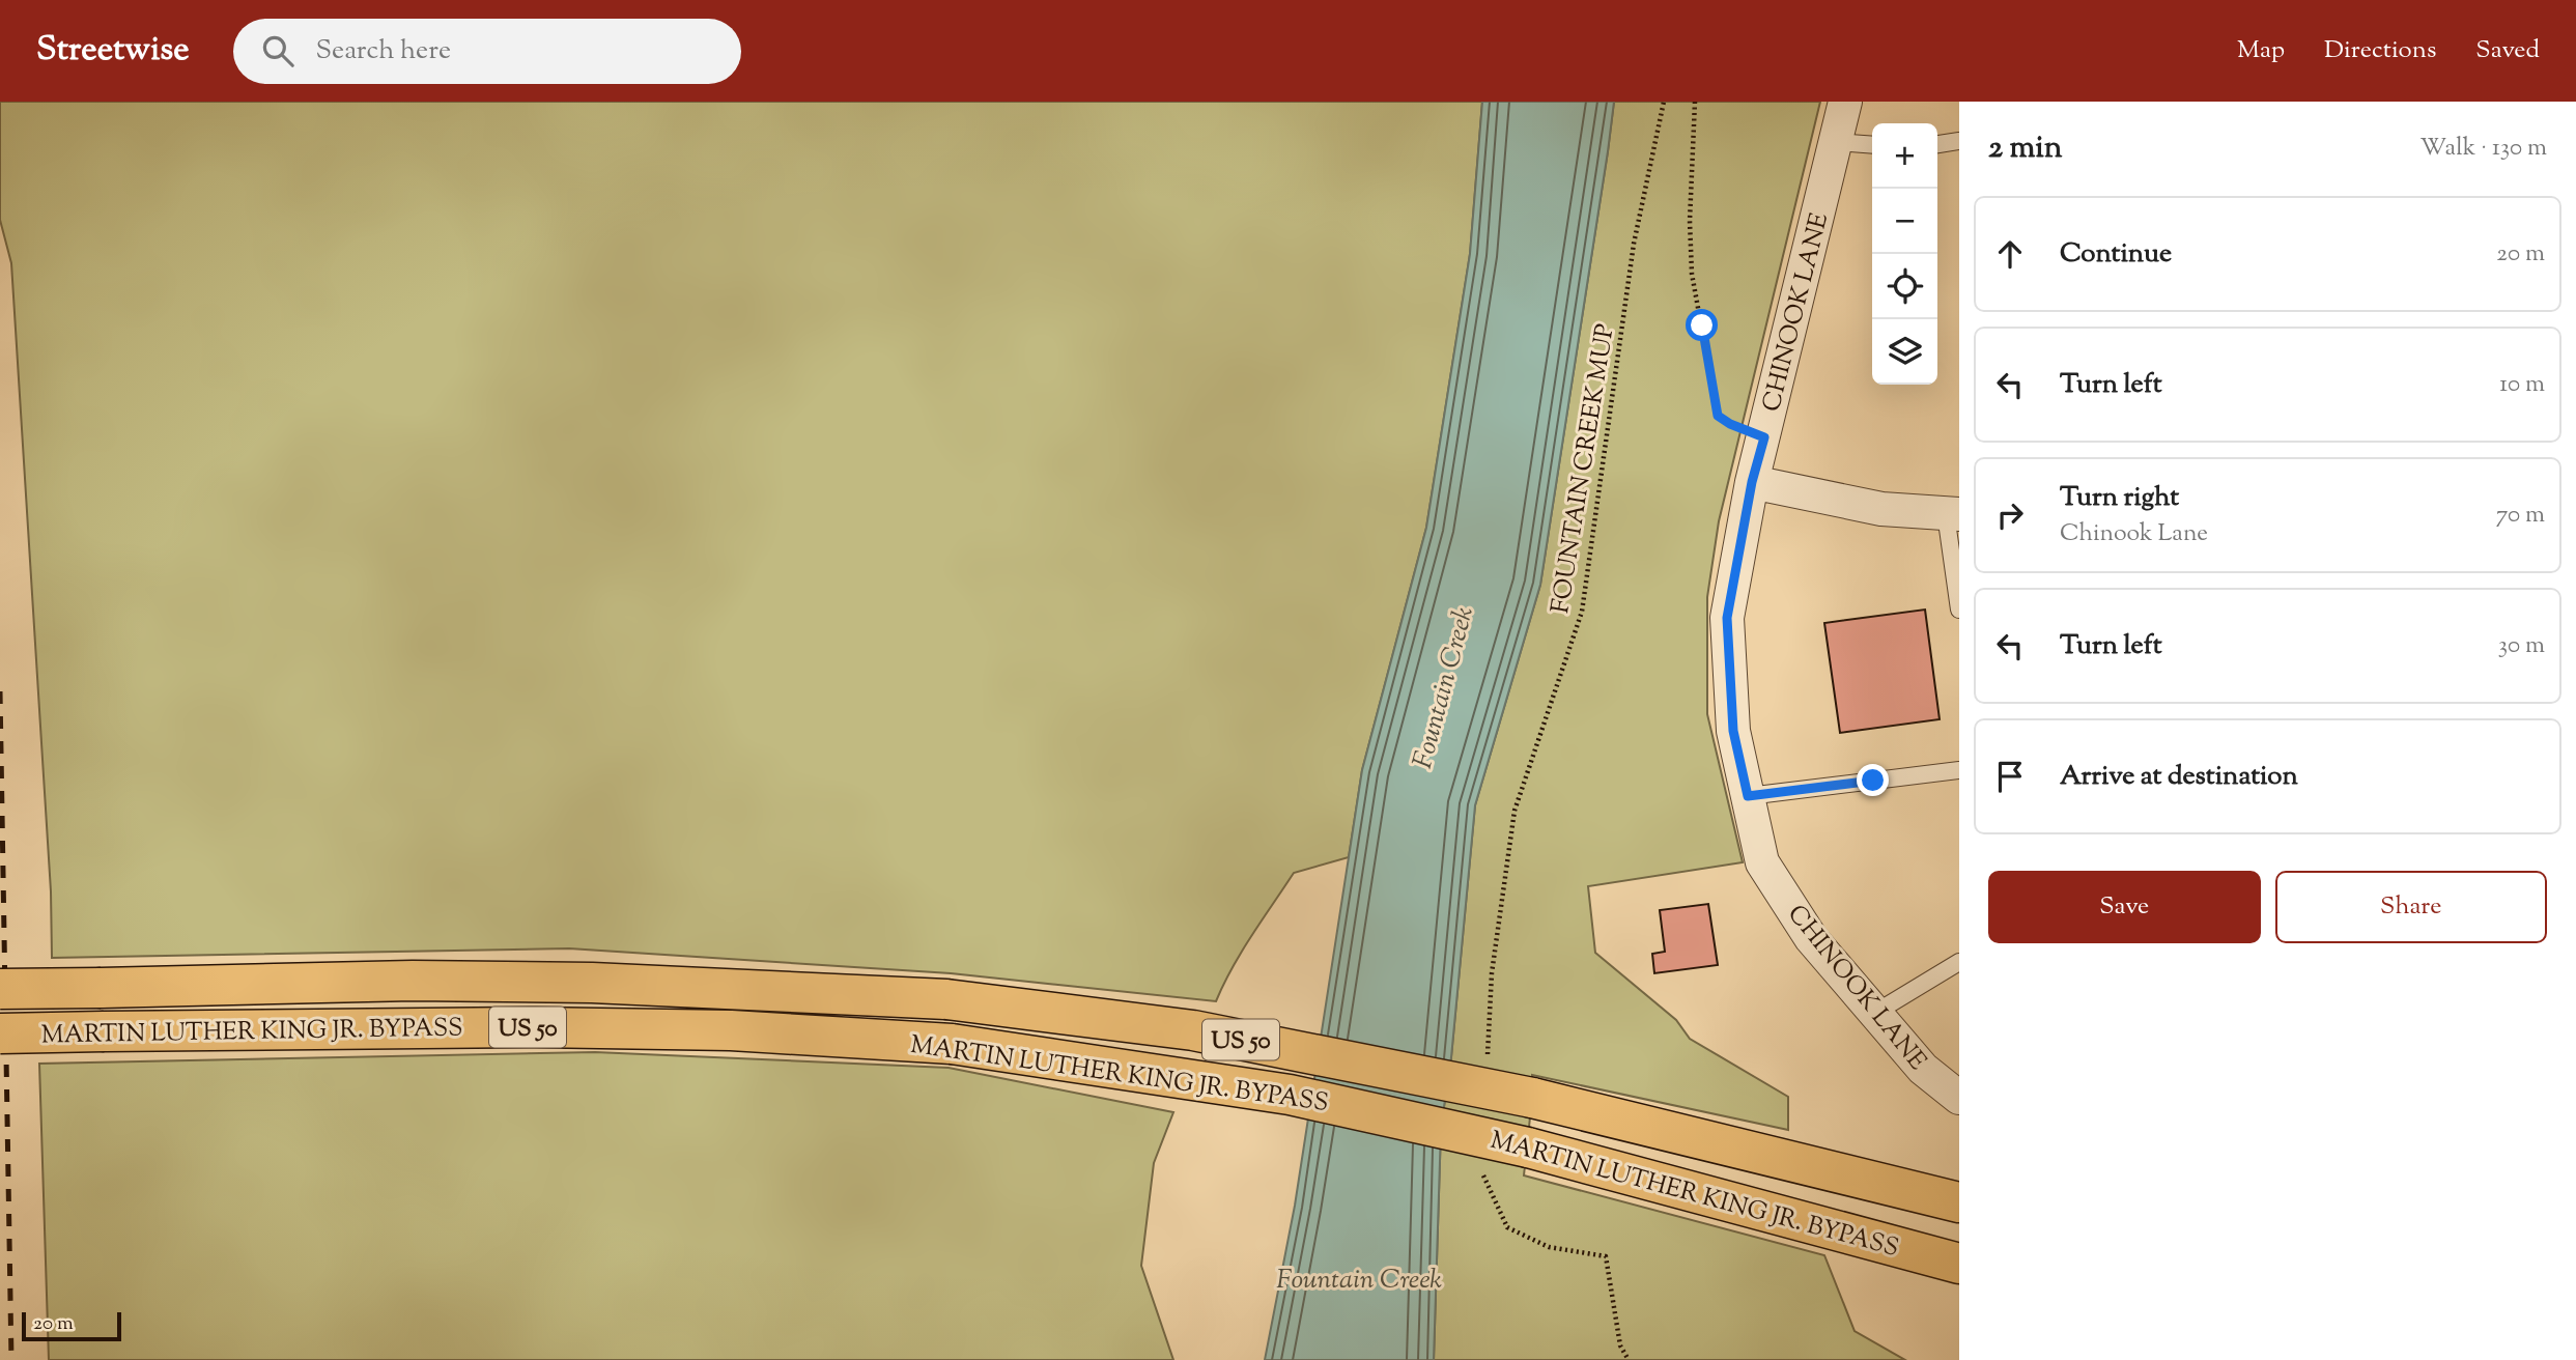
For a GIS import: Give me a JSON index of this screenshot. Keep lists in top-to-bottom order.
{
  "streets": {
    "highway": ["US 50", "MARTIN LUTHER KING JR. BYPASS"],
    "street": ["CHINOOK LANE"],
    "path": ["FOUNTAIN CREEK MUP"]
  },
  "water": ["Fountain Creek"],
  "scale_bar": "20 m",
  "page": {
    "header": "Streetwise",
    "search": "Search here",
    "nav": ["Map", "Directions", "Saved"],
    "heading": ["2 min", "Walk · 130 m"],
    "map_buttons": ["+", "−"],
    "list": [
      ["Continue", "20 m"],
      ["Turn left", "10 m"],
      ["Turn right", "Chinook Lane", "70 m"],
      ["Turn left", "30 m"],
      "Arrive at destination"
    ],
    "buttons": ["Save", "Share"],
    "scale": "20 m"
  }
}
